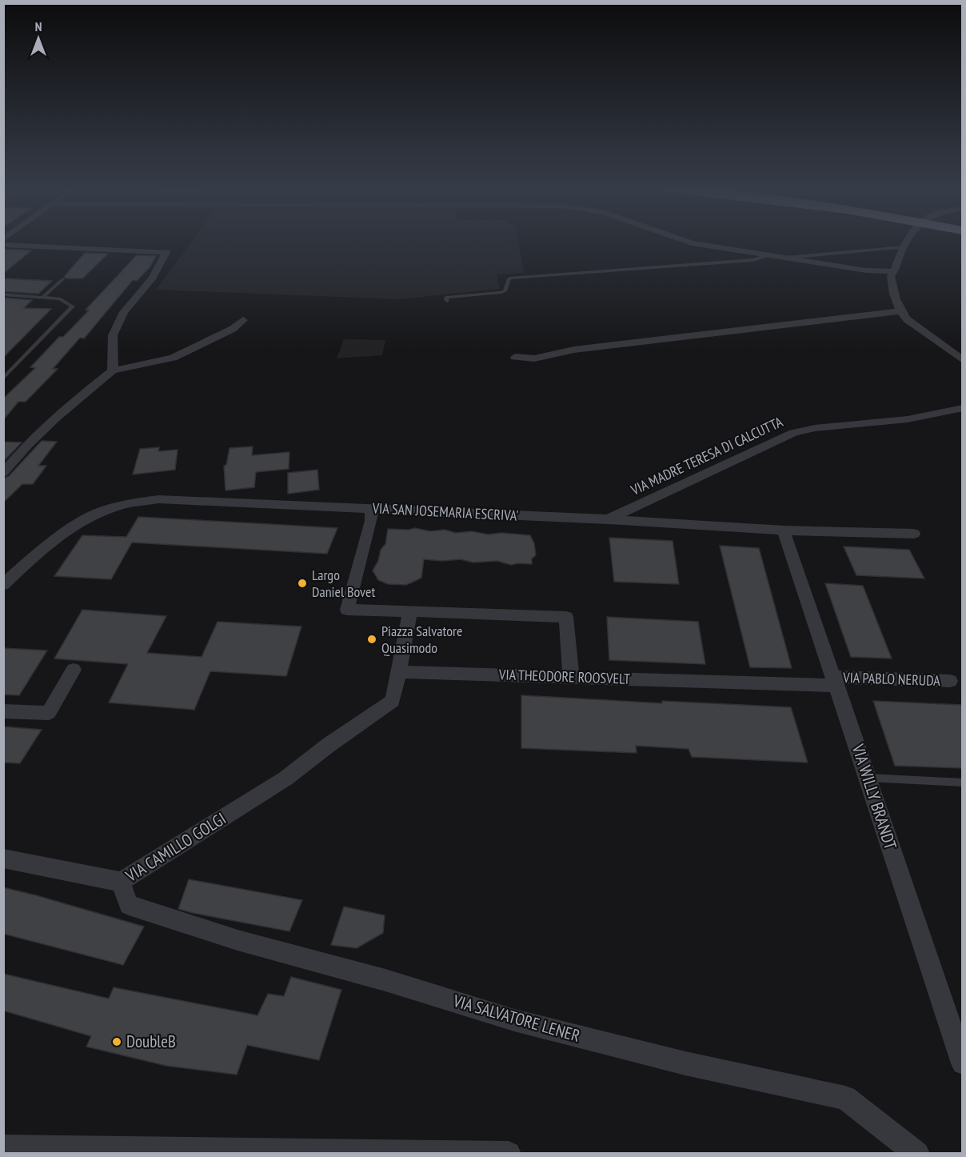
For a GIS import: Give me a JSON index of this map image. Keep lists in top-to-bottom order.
{
  "streets": {
    "street": [
      "VIA MADRE TERESA DI CALCUTTA",
      "VIA SAN JOSEMARIA ESCRIVA'",
      "VIA THEODORE ROOSVELT",
      "VIA PABLO NERUDA",
      "VIA WILLY BRANDT",
      "VIA CAMILLO GOLGI",
      "VIA SALVATORE LENER"
    ]
  },
  "crossings": [
    ["VIA MADRE TERESA DI CALCUTTA", "VIA SAN JOSEMARIA ESCRIVA'"],
    ["VIA SAN JOSEMARIA ESCRIVA'", "VIA WILLY BRANDT"],
    ["VIA THEODORE ROOSVELT", "VIA PABLO NERUDA"],
    ["VIA THEODORE ROOSVELT", "VIA WILLY BRANDT"],
    ["VIA THEODORE ROOSVELT", "VIA CAMILLO GOLGI"],
    ["VIA PABLO NERUDA", "VIA WILLY BRANDT"],
    ["VIA CAMILLO GOLGI", "VIA SALVATORE LENER"]
  ],
  "places": ["Largo Daniel Bovet", "Piazza Salvatore Quasimodo", "DoubleB"],
  "north": "top"
}
